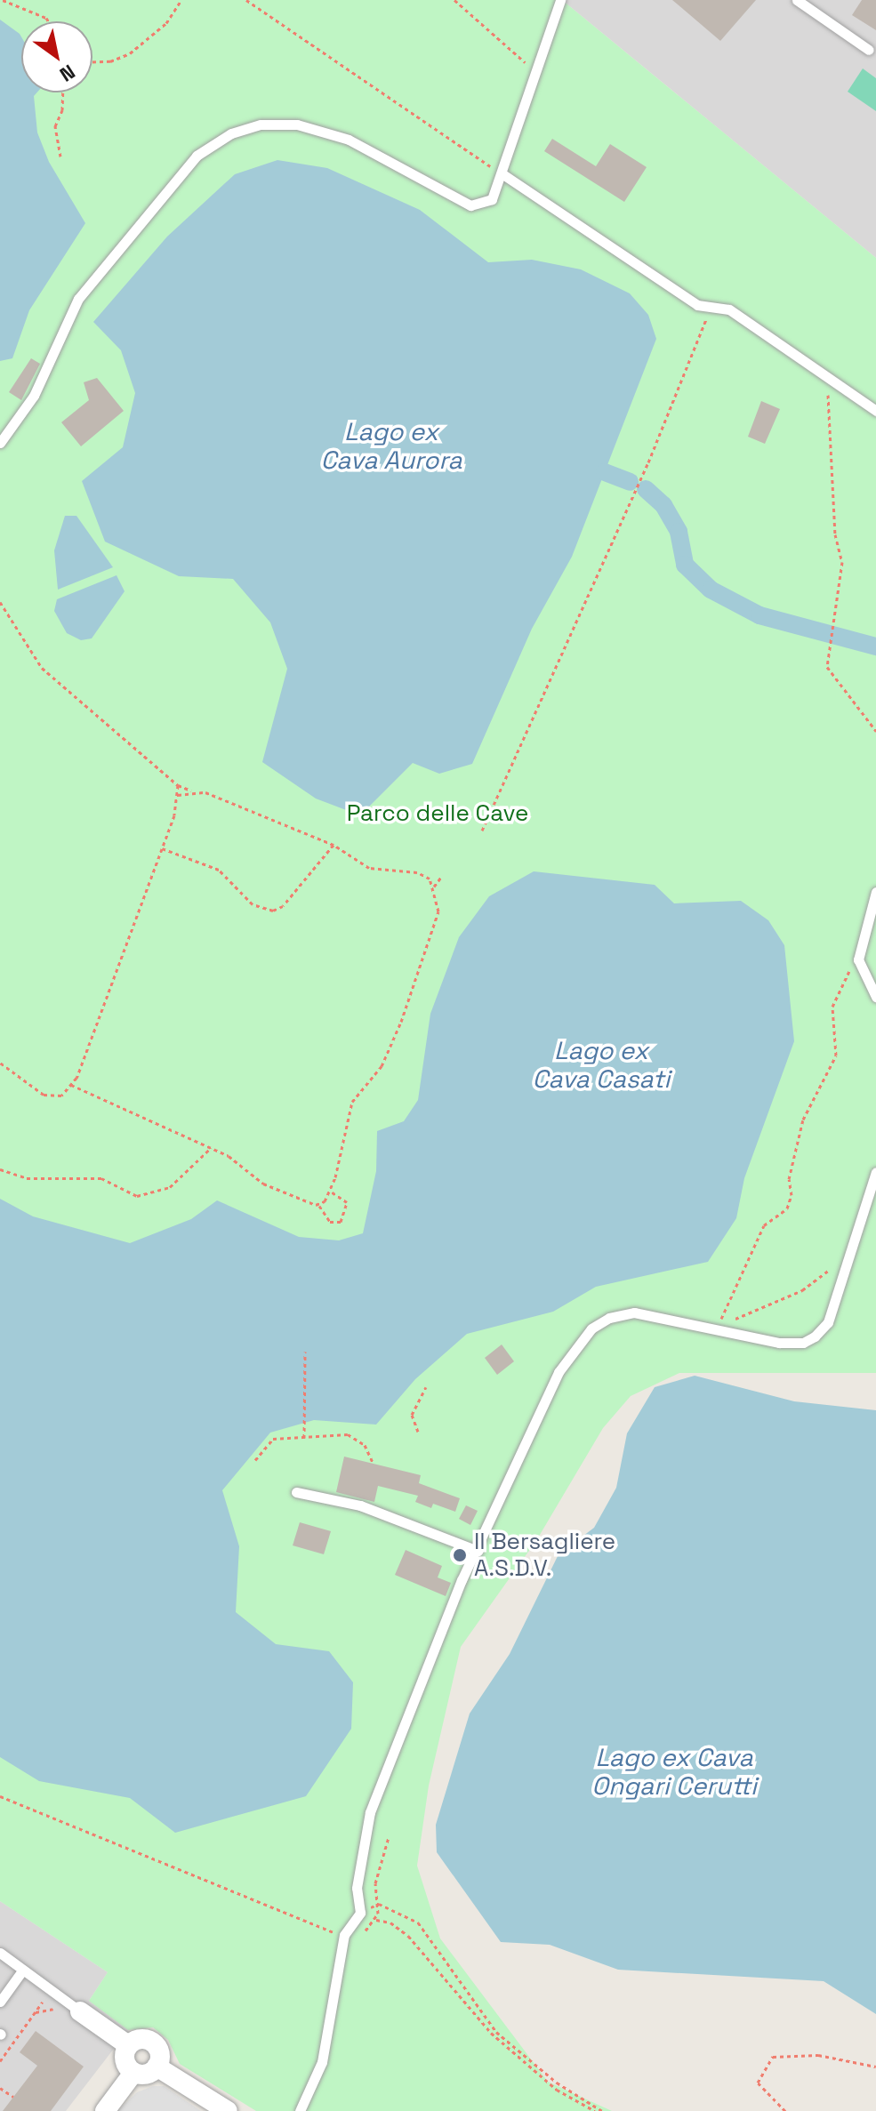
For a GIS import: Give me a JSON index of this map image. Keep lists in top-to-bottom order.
{
  "water": ["Lago ex Cava Aurora", "Lago ex Cava Casati", "Lago ex Cava Ongari Cerutti"],
  "parks": ["Parco delle Cave"],
  "places": ["Il Bersagliere A.S.D.V."],
  "north": "bottom right"
}
